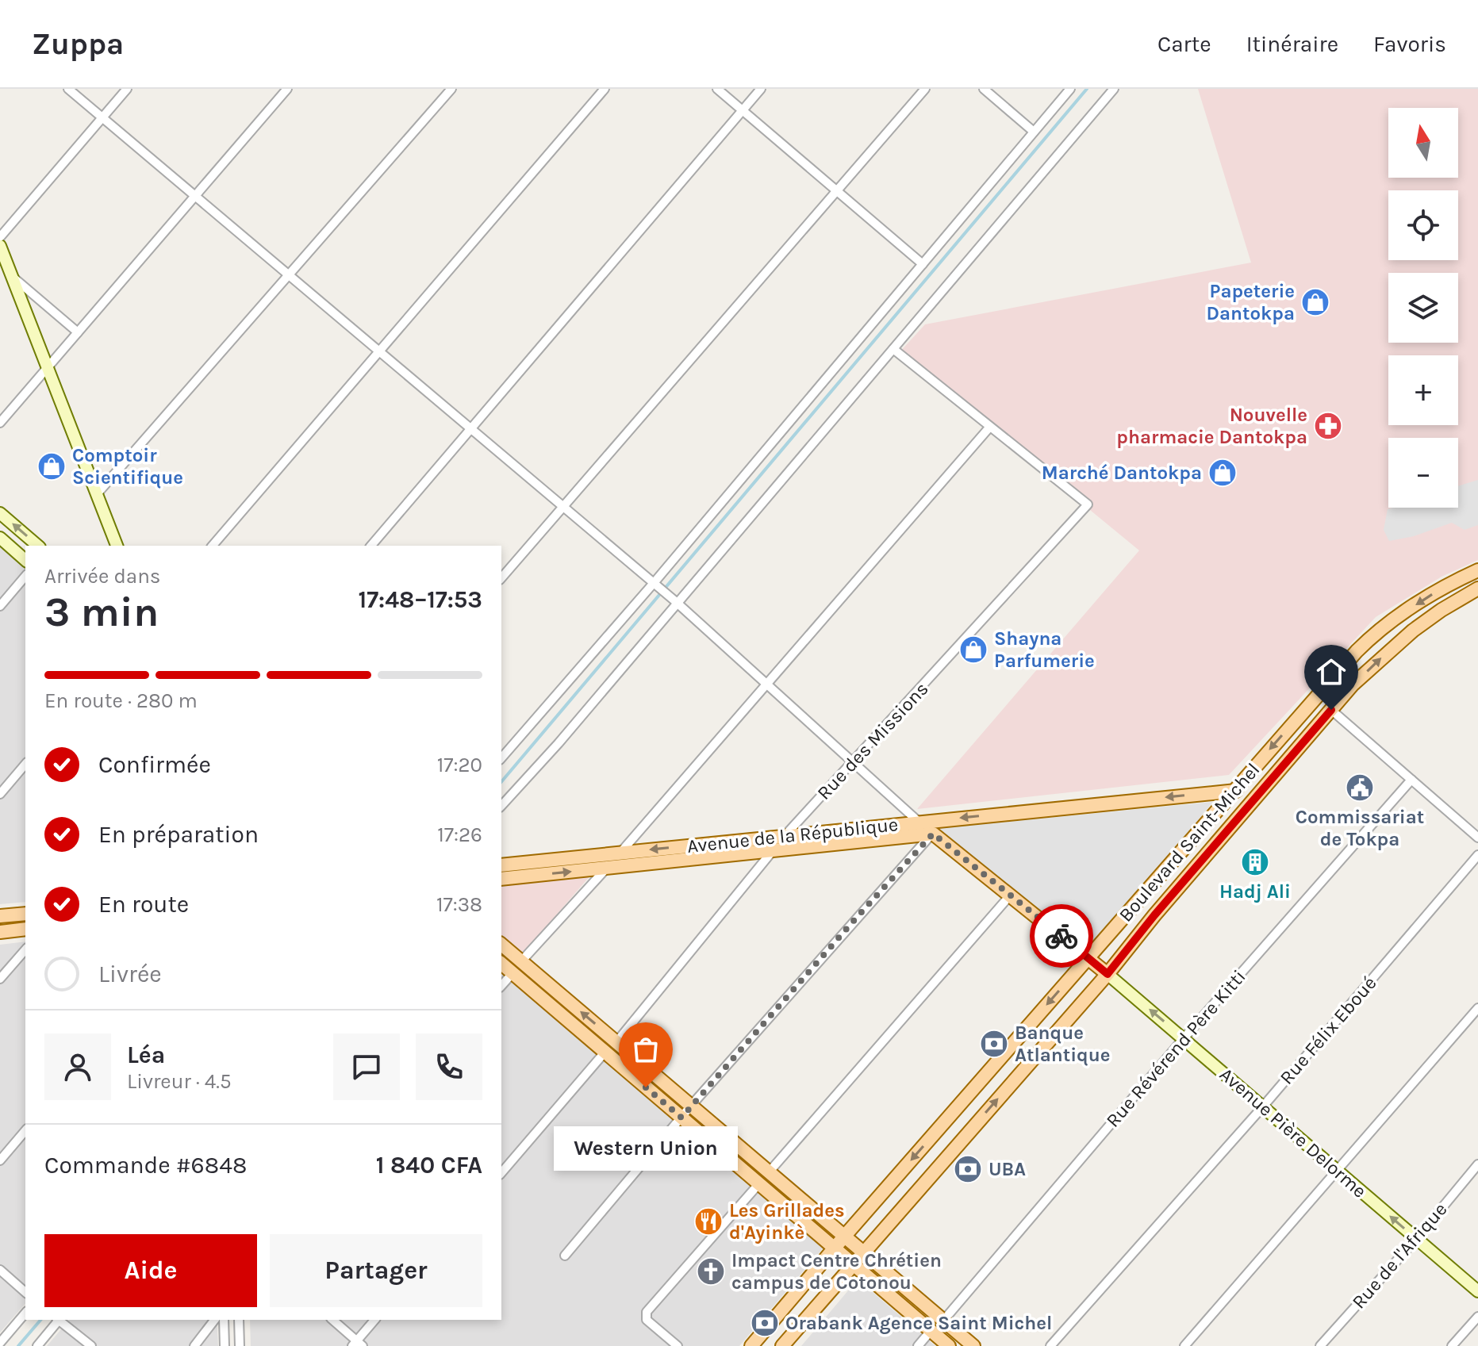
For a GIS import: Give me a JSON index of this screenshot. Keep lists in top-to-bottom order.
{
  "streets": {
    "main road": ["Avenue de la République", "Boulevard Saint-Michel", "Avenue Pière Delorme"],
    "street": [
      "Rue des Missions",
      "Rue Félix Eboué",
      "Rue Révérend Père Kitti",
      "Rue de l'Afrique"
    ]
  },
  "crossings": [
    ["Rue des Missions", "Avenue de la République"],
    ["Avenue de la République", "Boulevard Saint-Michel"],
    ["Boulevard Saint-Michel", "Avenue Pière Delorme"],
    ["Rue Félix Eboué", "Avenue Pière Delorme"],
    ["Rue Révérend Père Kitti", "Avenue Pière Delorme"],
    ["Avenue Pière Delorme", "Rue de l'Afrique"]
  ],
  "one_way": ["Avenue Pière Delorme"],
  "places": {
    "shop": [
      "Papeterie Dantokpa",
      "Comptoir Scientifique",
      "Marché Dantokpa",
      "Shayna Parfumerie"
    ],
    "pharmacy": ["Nouvelle pharmacie Dantokpa"],
    "public building": ["Commissariat de Tokpa"],
    "building": ["Hadj Ali"],
    "bank": ["Banque Atlantique", "UBA", "Orabank Agence Saint Michel"],
    "other": ["Western Union"],
    "restaurant": ["Les Grillades d'Ayinkè"],
    "church": ["Impact Centre Chrétien campus de Cotonou"]
  },
  "north": "top",
  "page": {
    "header": "Zuppa",
    "nav": ["Carte", "Itinéraire", "Favoris"],
    "map_buttons": ["+", "−"],
    "heading": ["3 min", "Arrivée dans", "17:48–17:53"],
    "panel": [
      "Léa",
      "Livreur · 4.5",
      "Commande #6848",
      "1 840 CFA"
    ],
    "bar": "En route · 280 m",
    "list": [
      ["Confirmée", "17:20"],
      ["En préparation", "17:26"],
      ["En route", "17:38"],
      "Livrée"
    ],
    "bubble": "Western Union",
    "buttons": ["Aide", "Partager"]
  }
}
